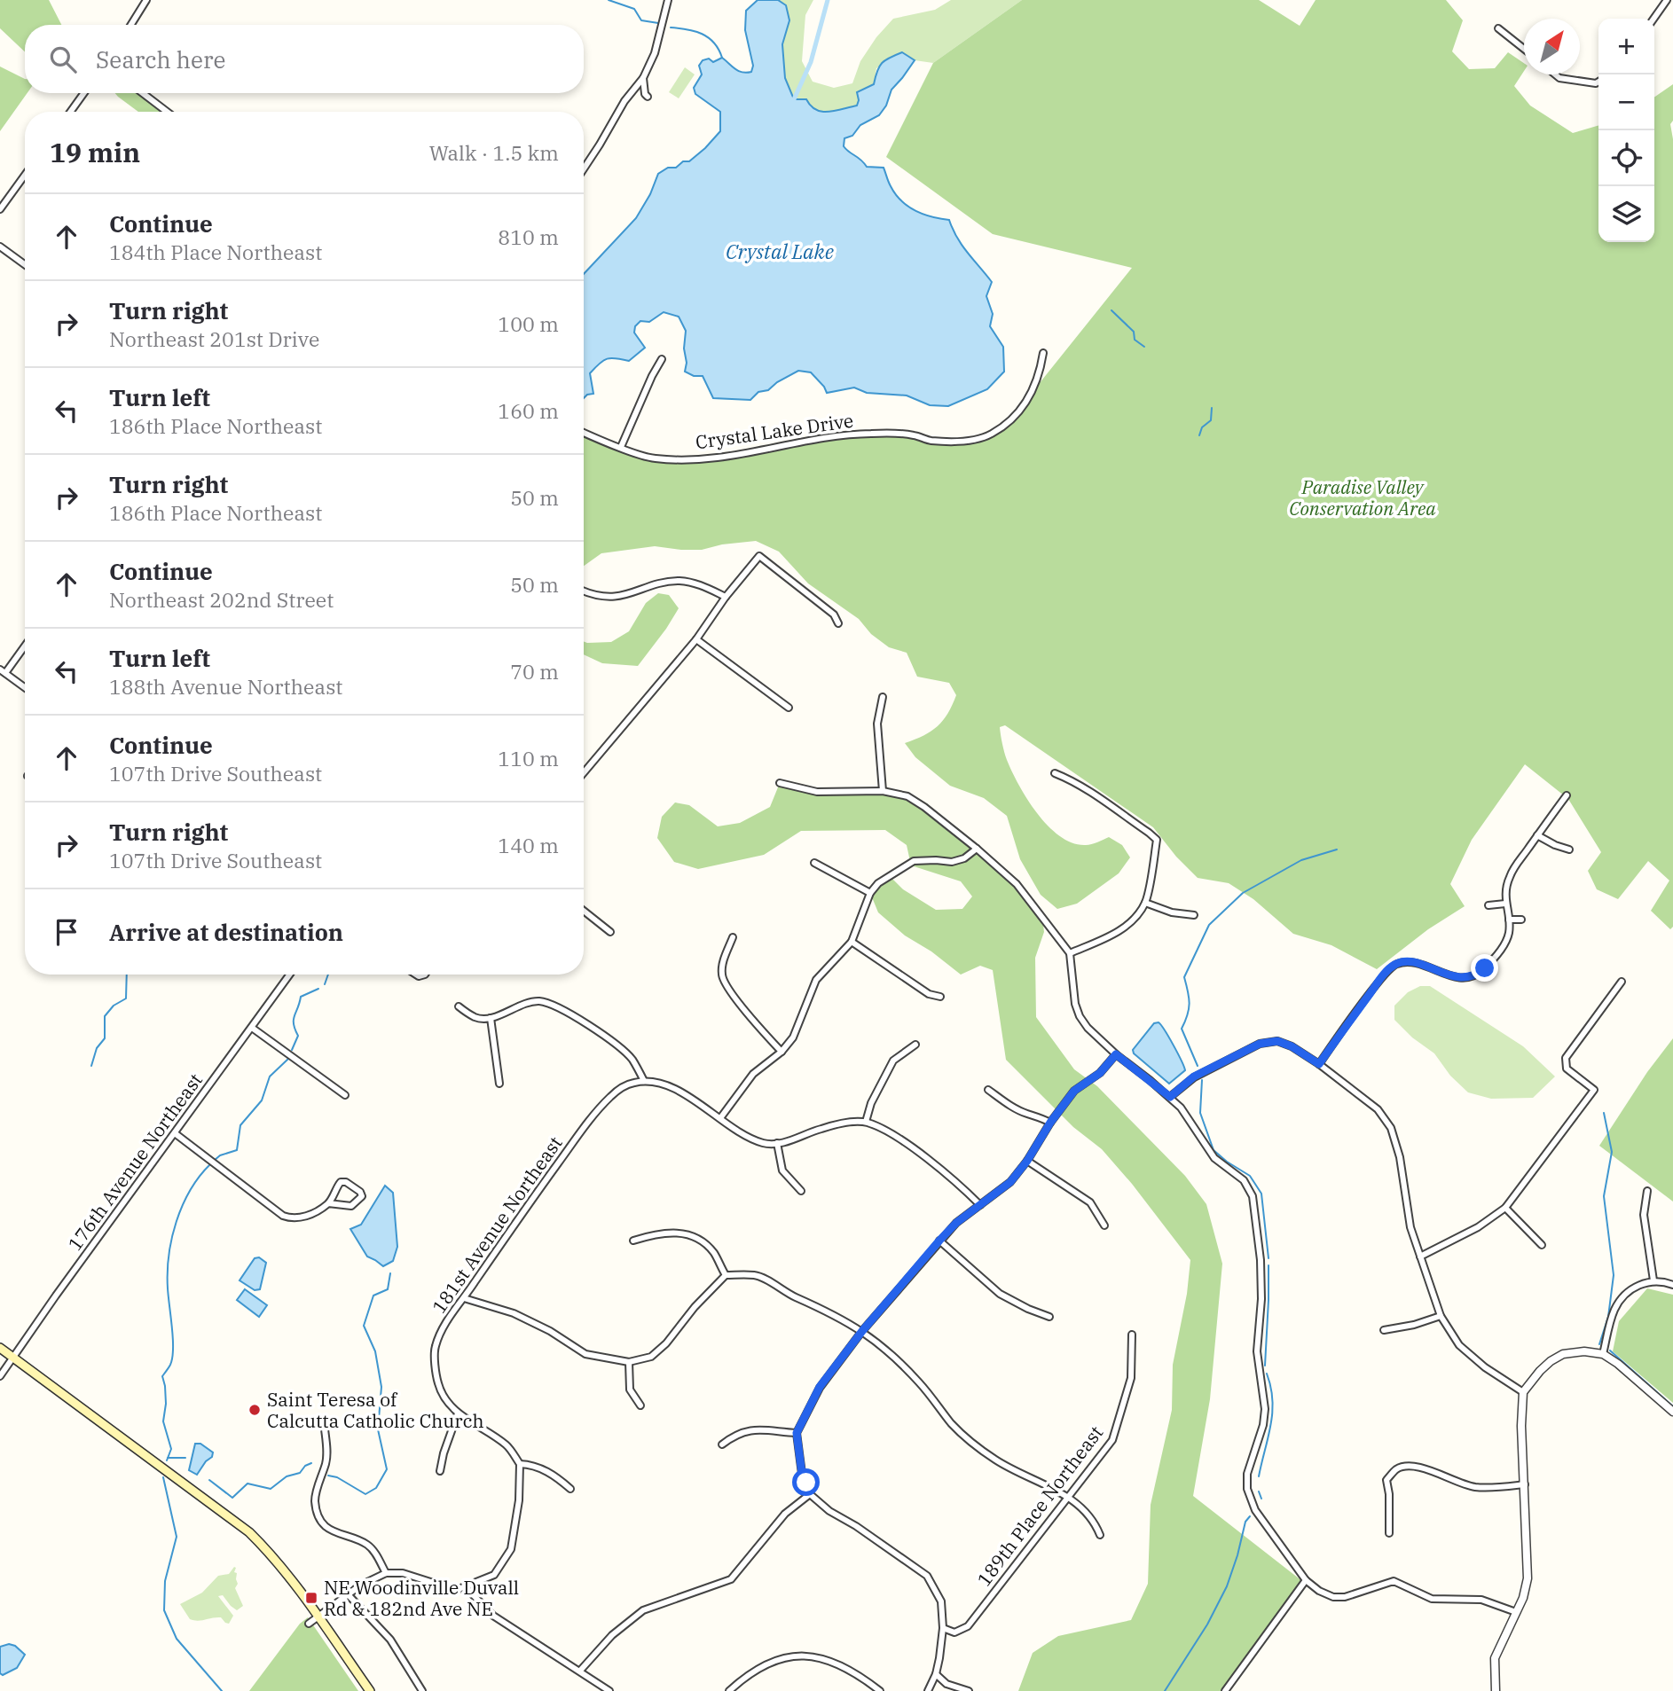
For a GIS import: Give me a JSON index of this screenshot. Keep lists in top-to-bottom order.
{
  "streets": {
    "street": [
      "Crystal Lake Drive",
      "176th Avenue Northeast",
      "181st Avenue Northeast",
      "189th Place Northeast"
    ]
  },
  "water": ["Crystal Lake"],
  "parks": ["Paradise Valley Conservation Area"],
  "places": {
    "other": ["Saint Teresa of Calcutta Catholic Church"],
    "transit": ["NE Woodinville Duvall Rd & 182nd Ave NE"]
  },
  "north": "top right",
  "page": {
    "map_buttons": ["+", "−"],
    "search": "Search here",
    "heading": ["19 min", "Walk · 1.5 km"],
    "list": [
      ["Continue", "184th Place Northeast", "810 m"],
      ["Turn right", "Northeast 201st Drive", "100 m"],
      ["Turn left", "186th Place Northeast", "160 m"],
      ["Turn right", "186th Place Northeast", "50 m"],
      ["Continue", "Northeast 202nd Street", "50 m"],
      ["Turn left", "188th Avenue Northeast", "70 m"],
      ["Continue", "107th Drive Southeast", "110 m"],
      ["Turn right", "107th Drive Southeast", "140 m"],
      "Arrive at destination"
    ]
  }
}
